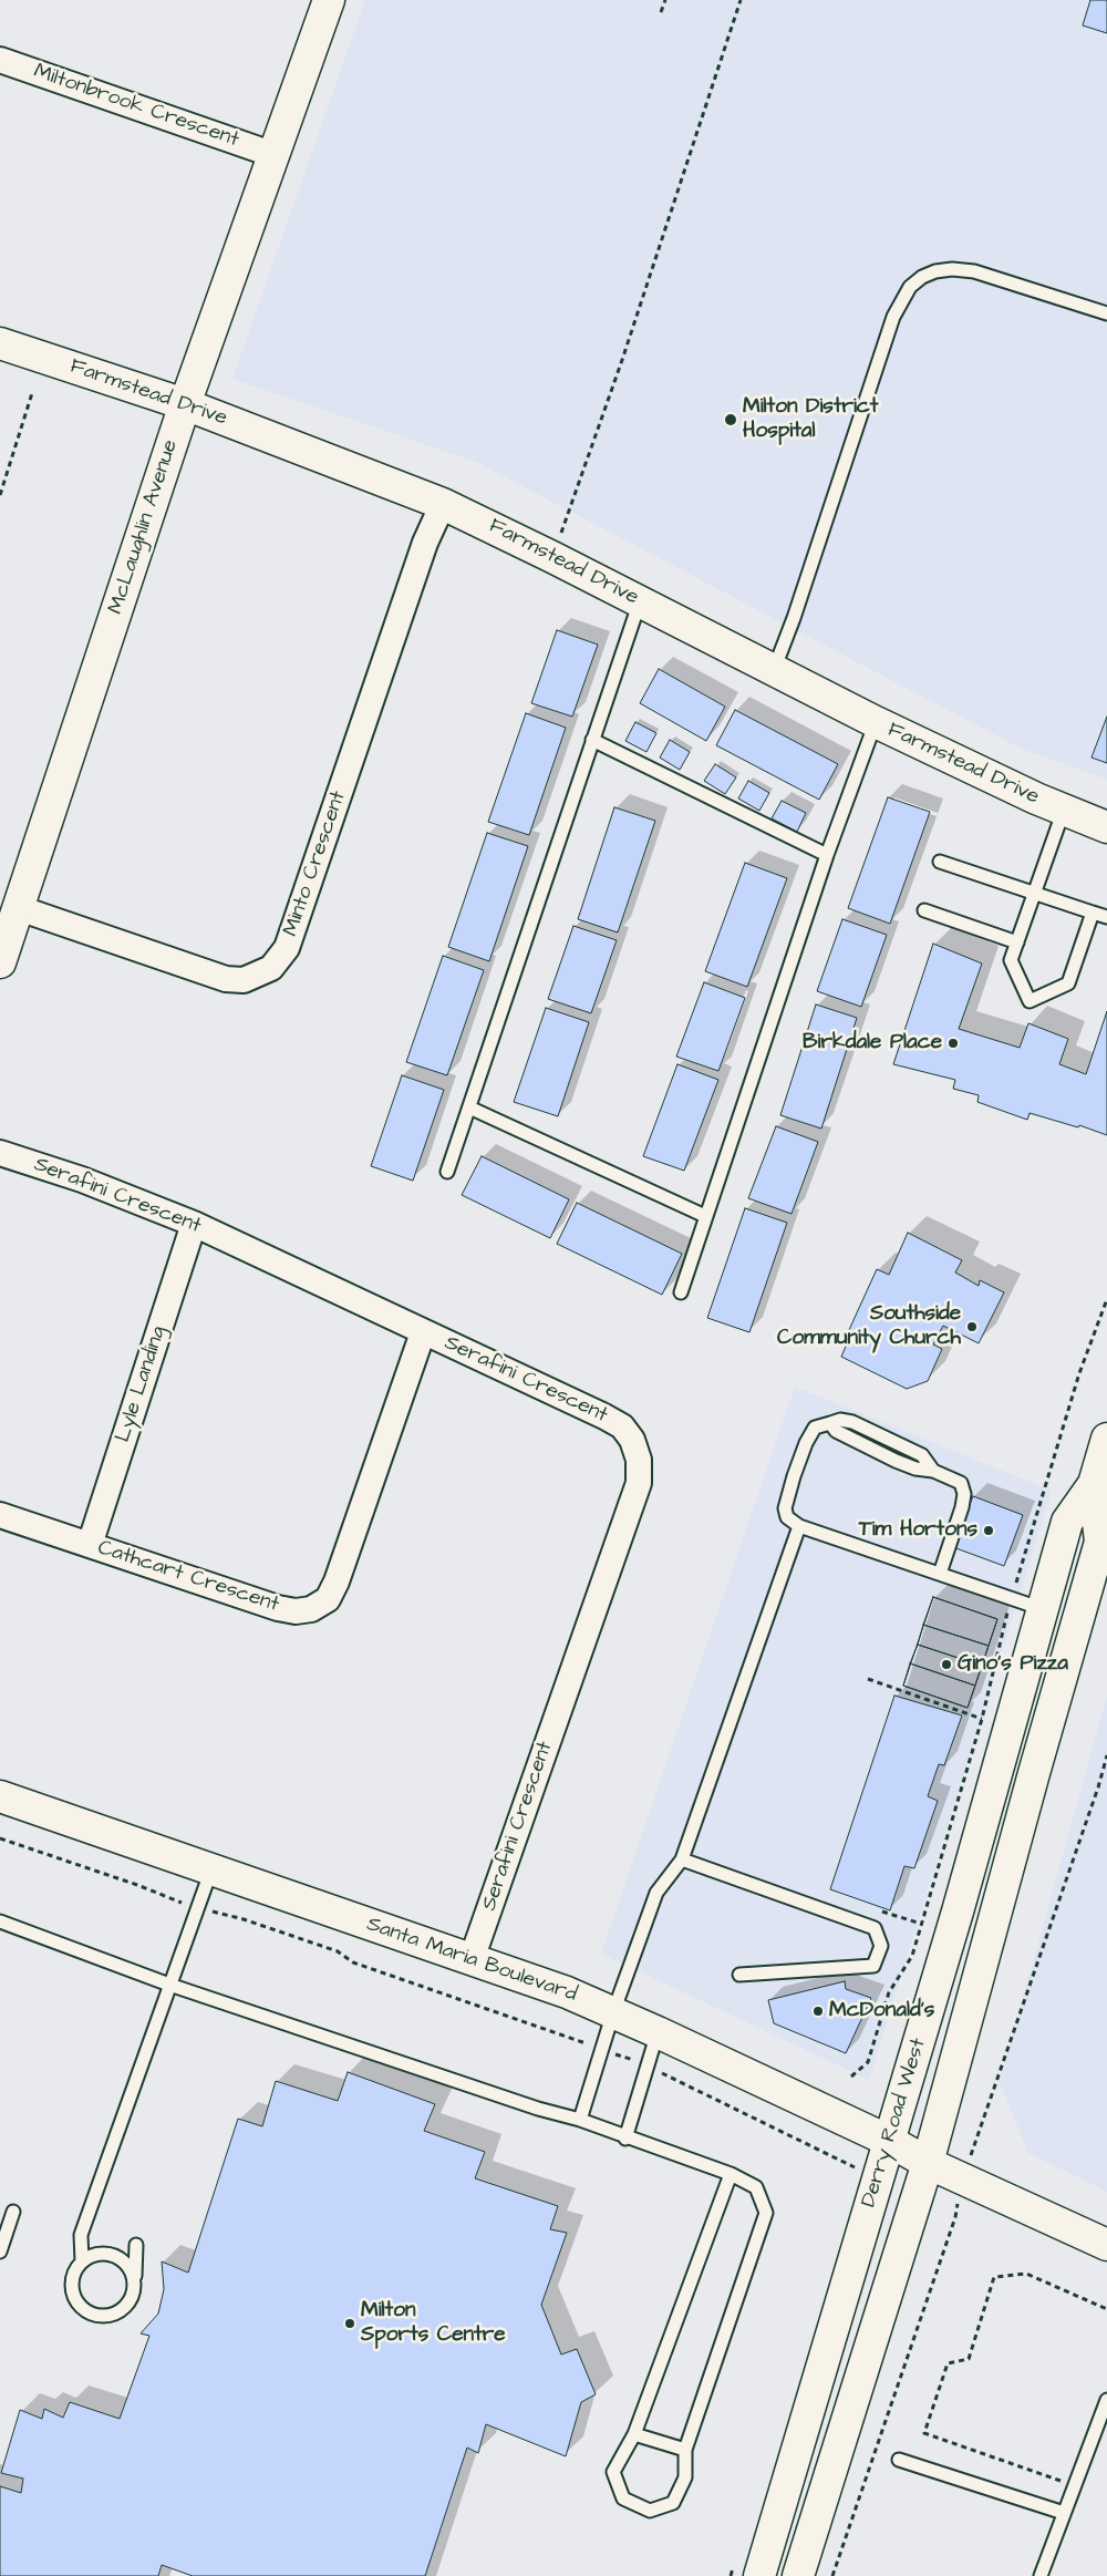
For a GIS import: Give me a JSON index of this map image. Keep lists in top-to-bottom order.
{
  "streets": {
    "street": [
      "Miltonbrook Crescent",
      "Farmstead Drive",
      "McLaughlin Avenue",
      "Minto Crescent",
      "Serafini Crescent",
      "Lyle Landing",
      "Cathcart Crescent",
      "Santa Maria Boulevard",
      "Derry Road West"
    ]
  },
  "crossings": [
    ["Miltonbrook Crescent", "McLaughlin Avenue"],
    ["Farmstead Drive", "McLaughlin Avenue"],
    ["Farmstead Drive", "Minto Crescent"],
    ["McLaughlin Avenue", "Minto Crescent"],
    ["Serafini Crescent", "Lyle Landing"],
    ["Serafini Crescent", "Cathcart Crescent"],
    ["Serafini Crescent", "Santa Maria Boulevard"],
    ["Lyle Landing", "Cathcart Crescent"],
    ["Santa Maria Boulevard", "Derry Road West"]
  ],
  "places": [
    "Milton District Hospital",
    "Birkdale Place",
    "Southside Community Church",
    "Tim Hortons",
    "Gino's Pizza",
    "McDonald's",
    "Milton Sports Centre"
  ]
}
